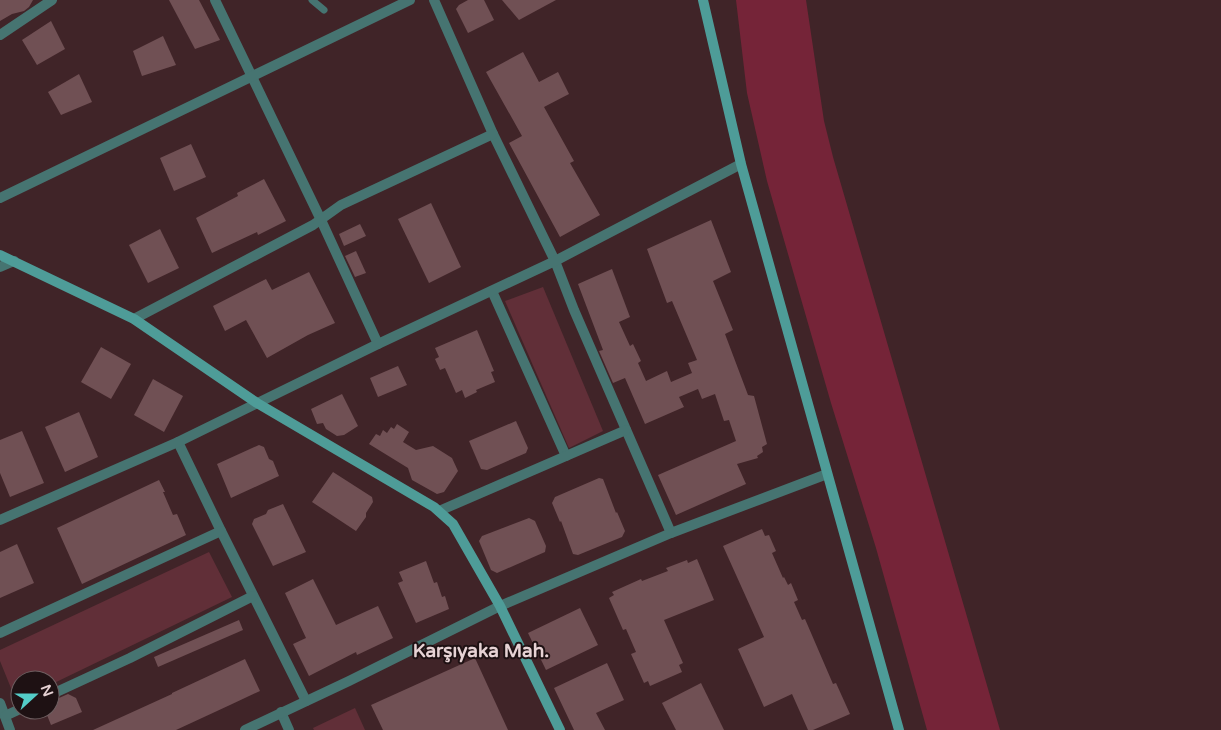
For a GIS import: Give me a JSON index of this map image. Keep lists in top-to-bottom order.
{
  "districts": ["Karşıyaka Mah."],
  "north": "right"
}
